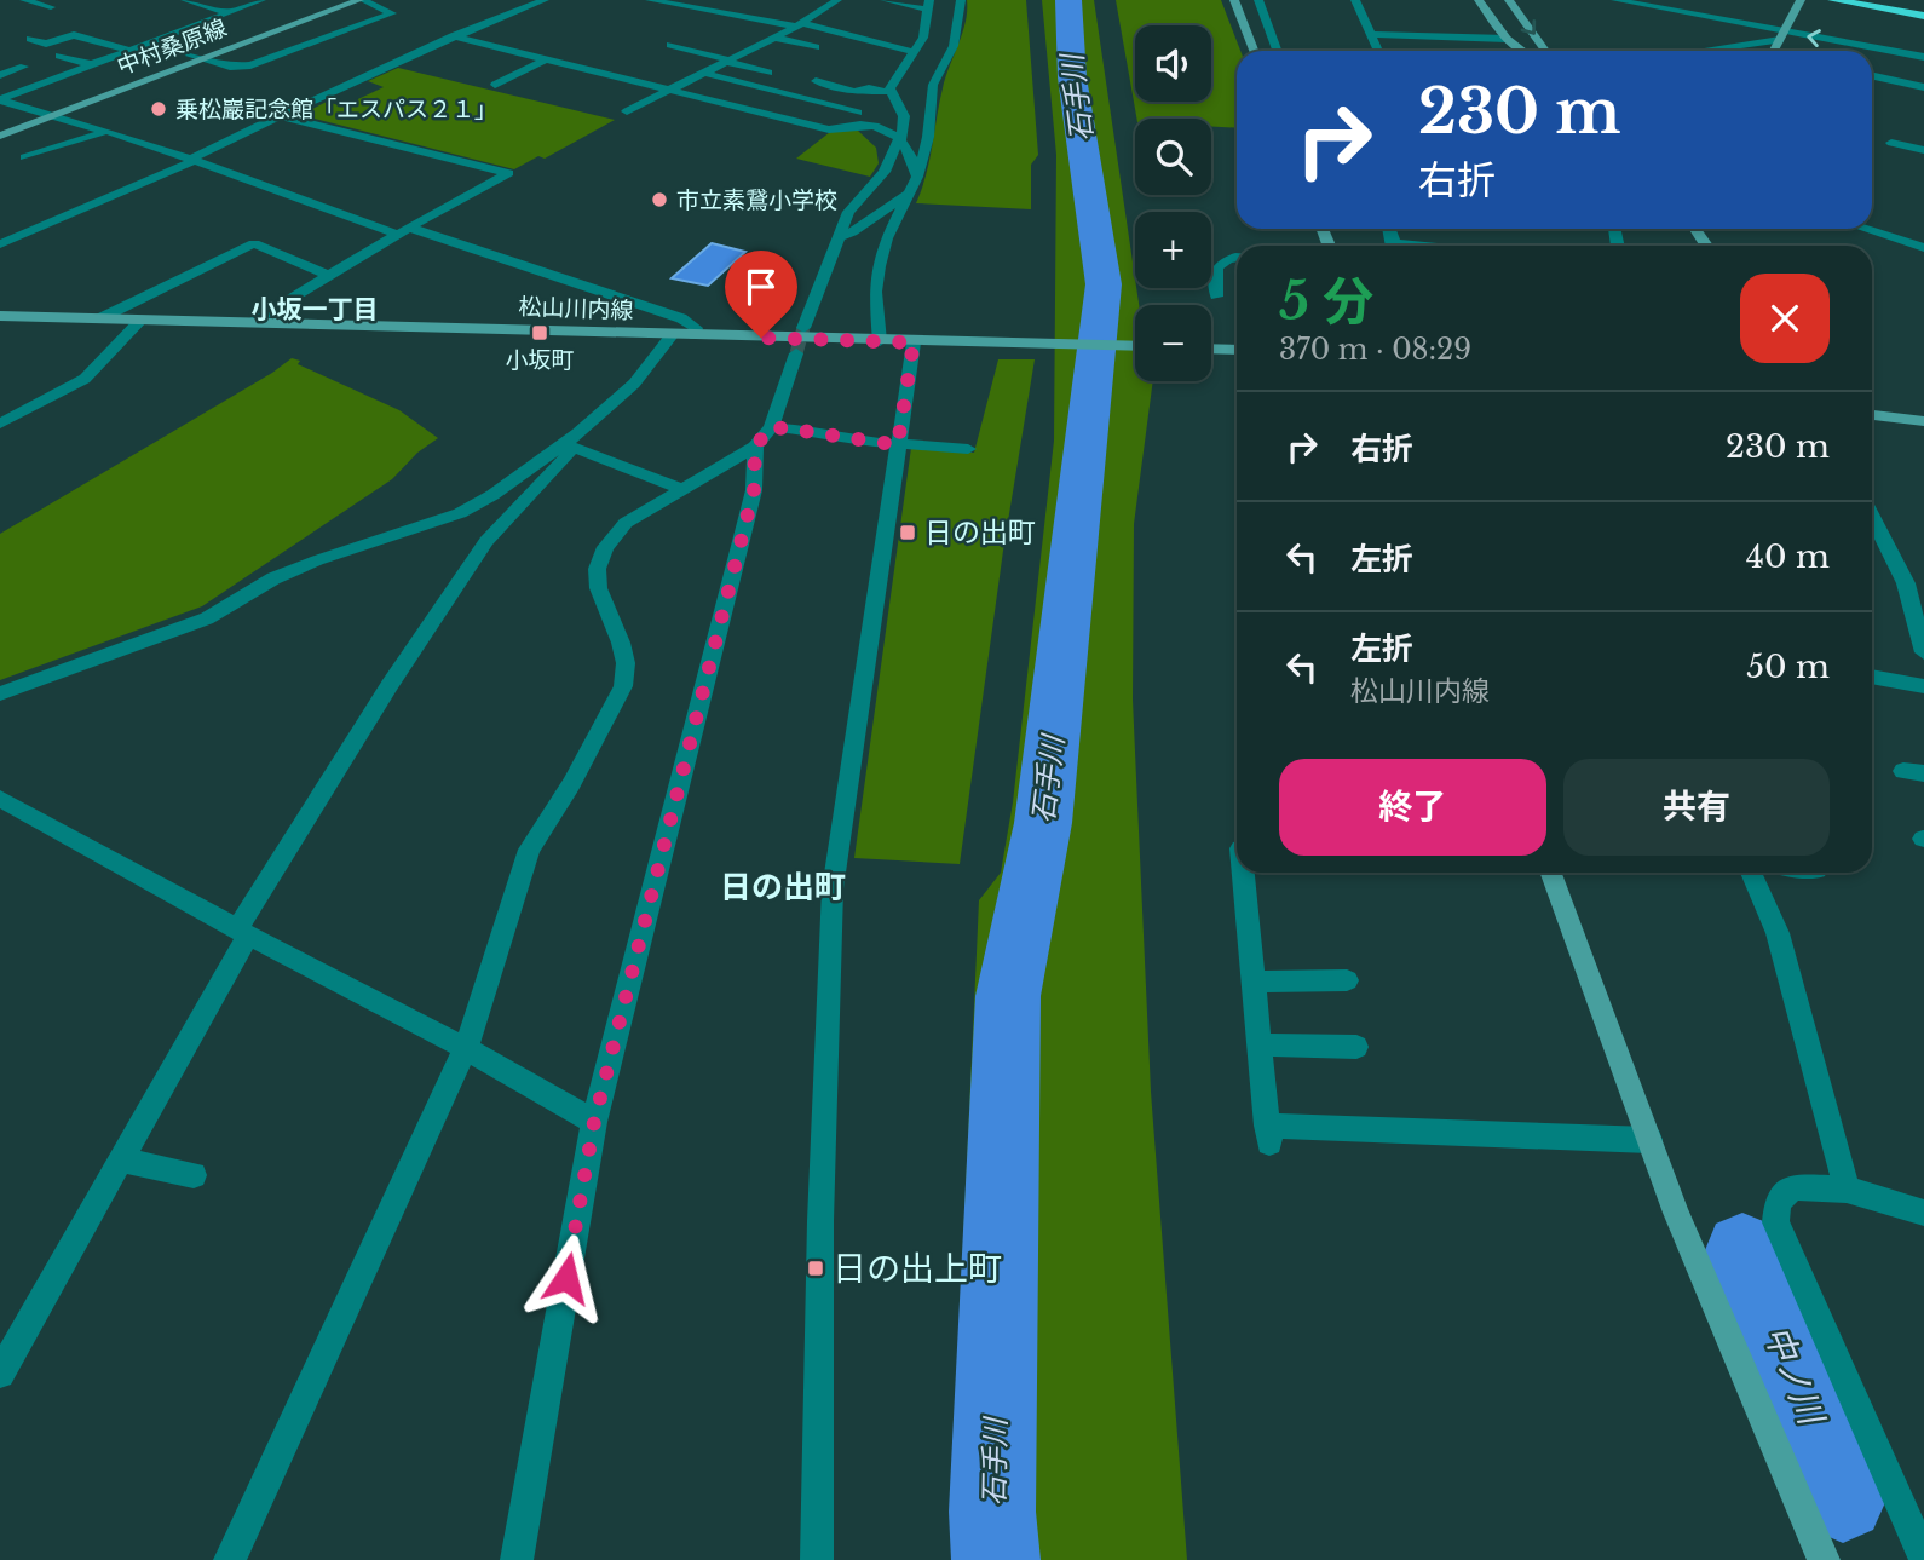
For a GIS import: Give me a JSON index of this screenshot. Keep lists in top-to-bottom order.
{
  "streets": {
    "street": ["中村桑原線", "松山川内線"]
  },
  "districts": ["小坂一丁目", "日の出町"],
  "water": ["石手川", "中ノ川"],
  "places": {
    "other": ["乗松巖記念館「エスパス２１」", "市立素鵞小学校"],
    "transit": ["小坂町", "日の出町", "日の出上町"]
  },
  "page": {
    "map_buttons": ["+", "−"],
    "turn": ["230 m", "右折"],
    "heading": ["5 分", "370 m · 08:29"],
    "list": [
      {
        "name": "右折",
        "value": "230 m"
      },
      {
        "name": "左折",
        "value": "40 m"
      },
      {
        "name": "左折",
        "note": "松山川内線",
        "value": "50 m"
      }
    ],
    "buttons": ["終了", "共有"]
  }
}
